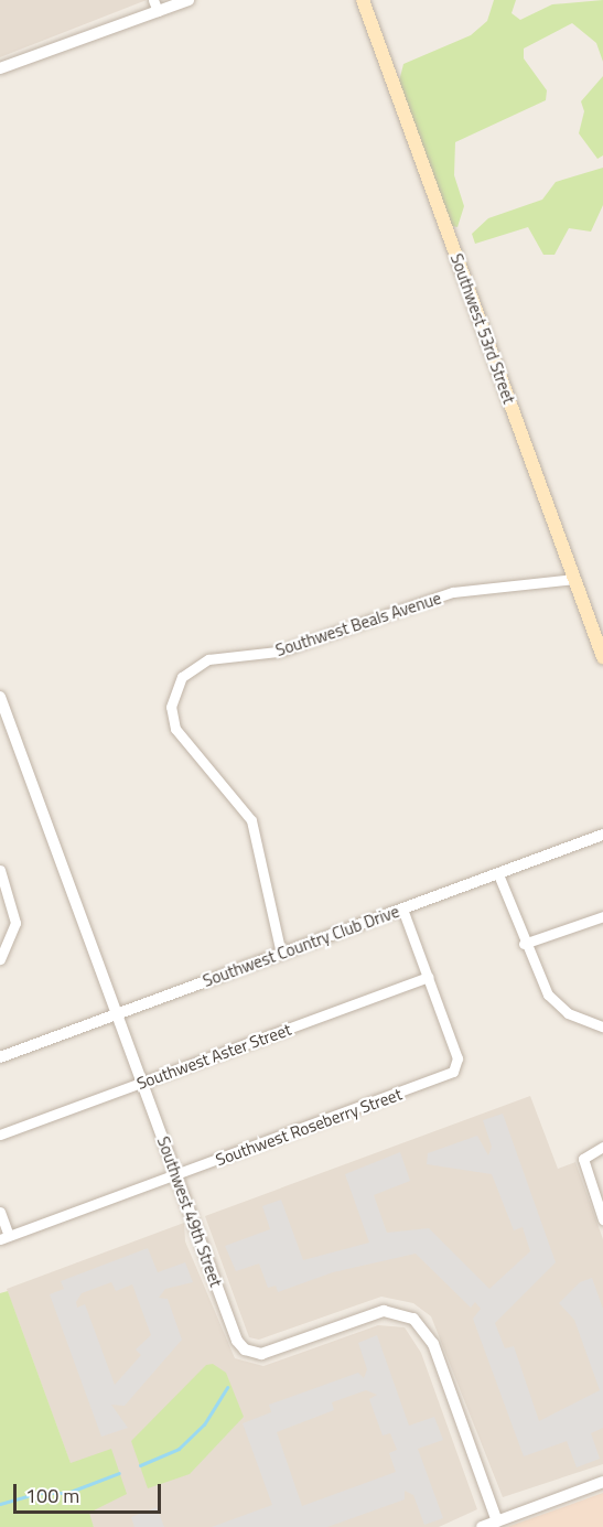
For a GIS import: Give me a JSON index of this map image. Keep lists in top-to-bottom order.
{
  "streets": {
    "main road": ["Southwest 53rd Street"],
    "street": [
      "Southwest Beals Avenue",
      "Southwest Country Club Drive",
      "Southwest Aster Street",
      "Southwest Roseberry Street",
      "Southwest 49th Street"
    ]
  },
  "crossings": [
    ["Southwest 53rd Street", "Southwest Beals Avenue"],
    ["Southwest Beals Avenue", "Southwest Country Club Drive"],
    ["Southwest Country Club Drive", "Southwest Roseberry Street"],
    ["Southwest Country Club Drive", "Southwest 49th Street"],
    ["Southwest Aster Street", "Southwest Roseberry Street"],
    ["Southwest Aster Street", "Southwest 49th Street"],
    ["Southwest Roseberry Street", "Southwest 49th Street"]
  ],
  "scale_bar": "100 m"
}
